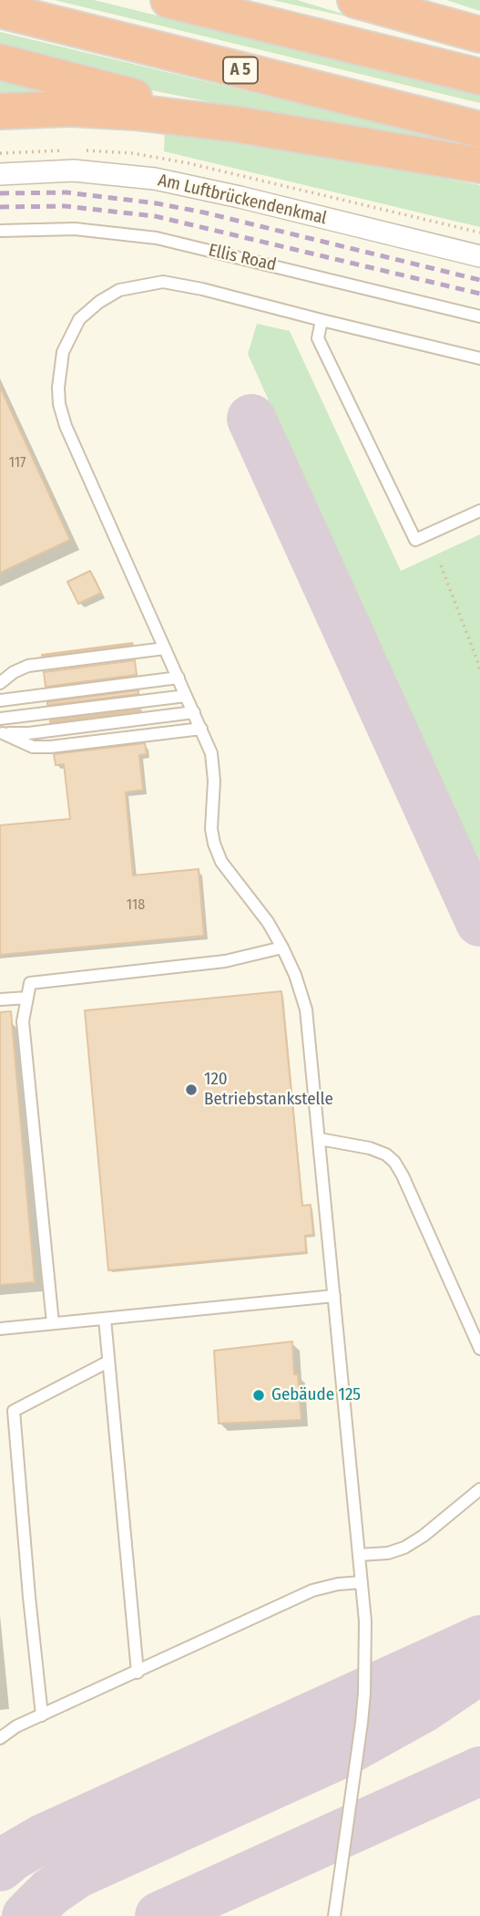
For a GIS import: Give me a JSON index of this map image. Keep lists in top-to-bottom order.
{
  "streets": {
    "highway": ["A 5"],
    "street": ["Am Luftbrückendenkmal"],
    "lane": ["Ellis Road"]
  },
  "places": ["120 Betriebstankstelle", "Gebäude 125"],
  "house_numbers": ["117", "118"]
}
